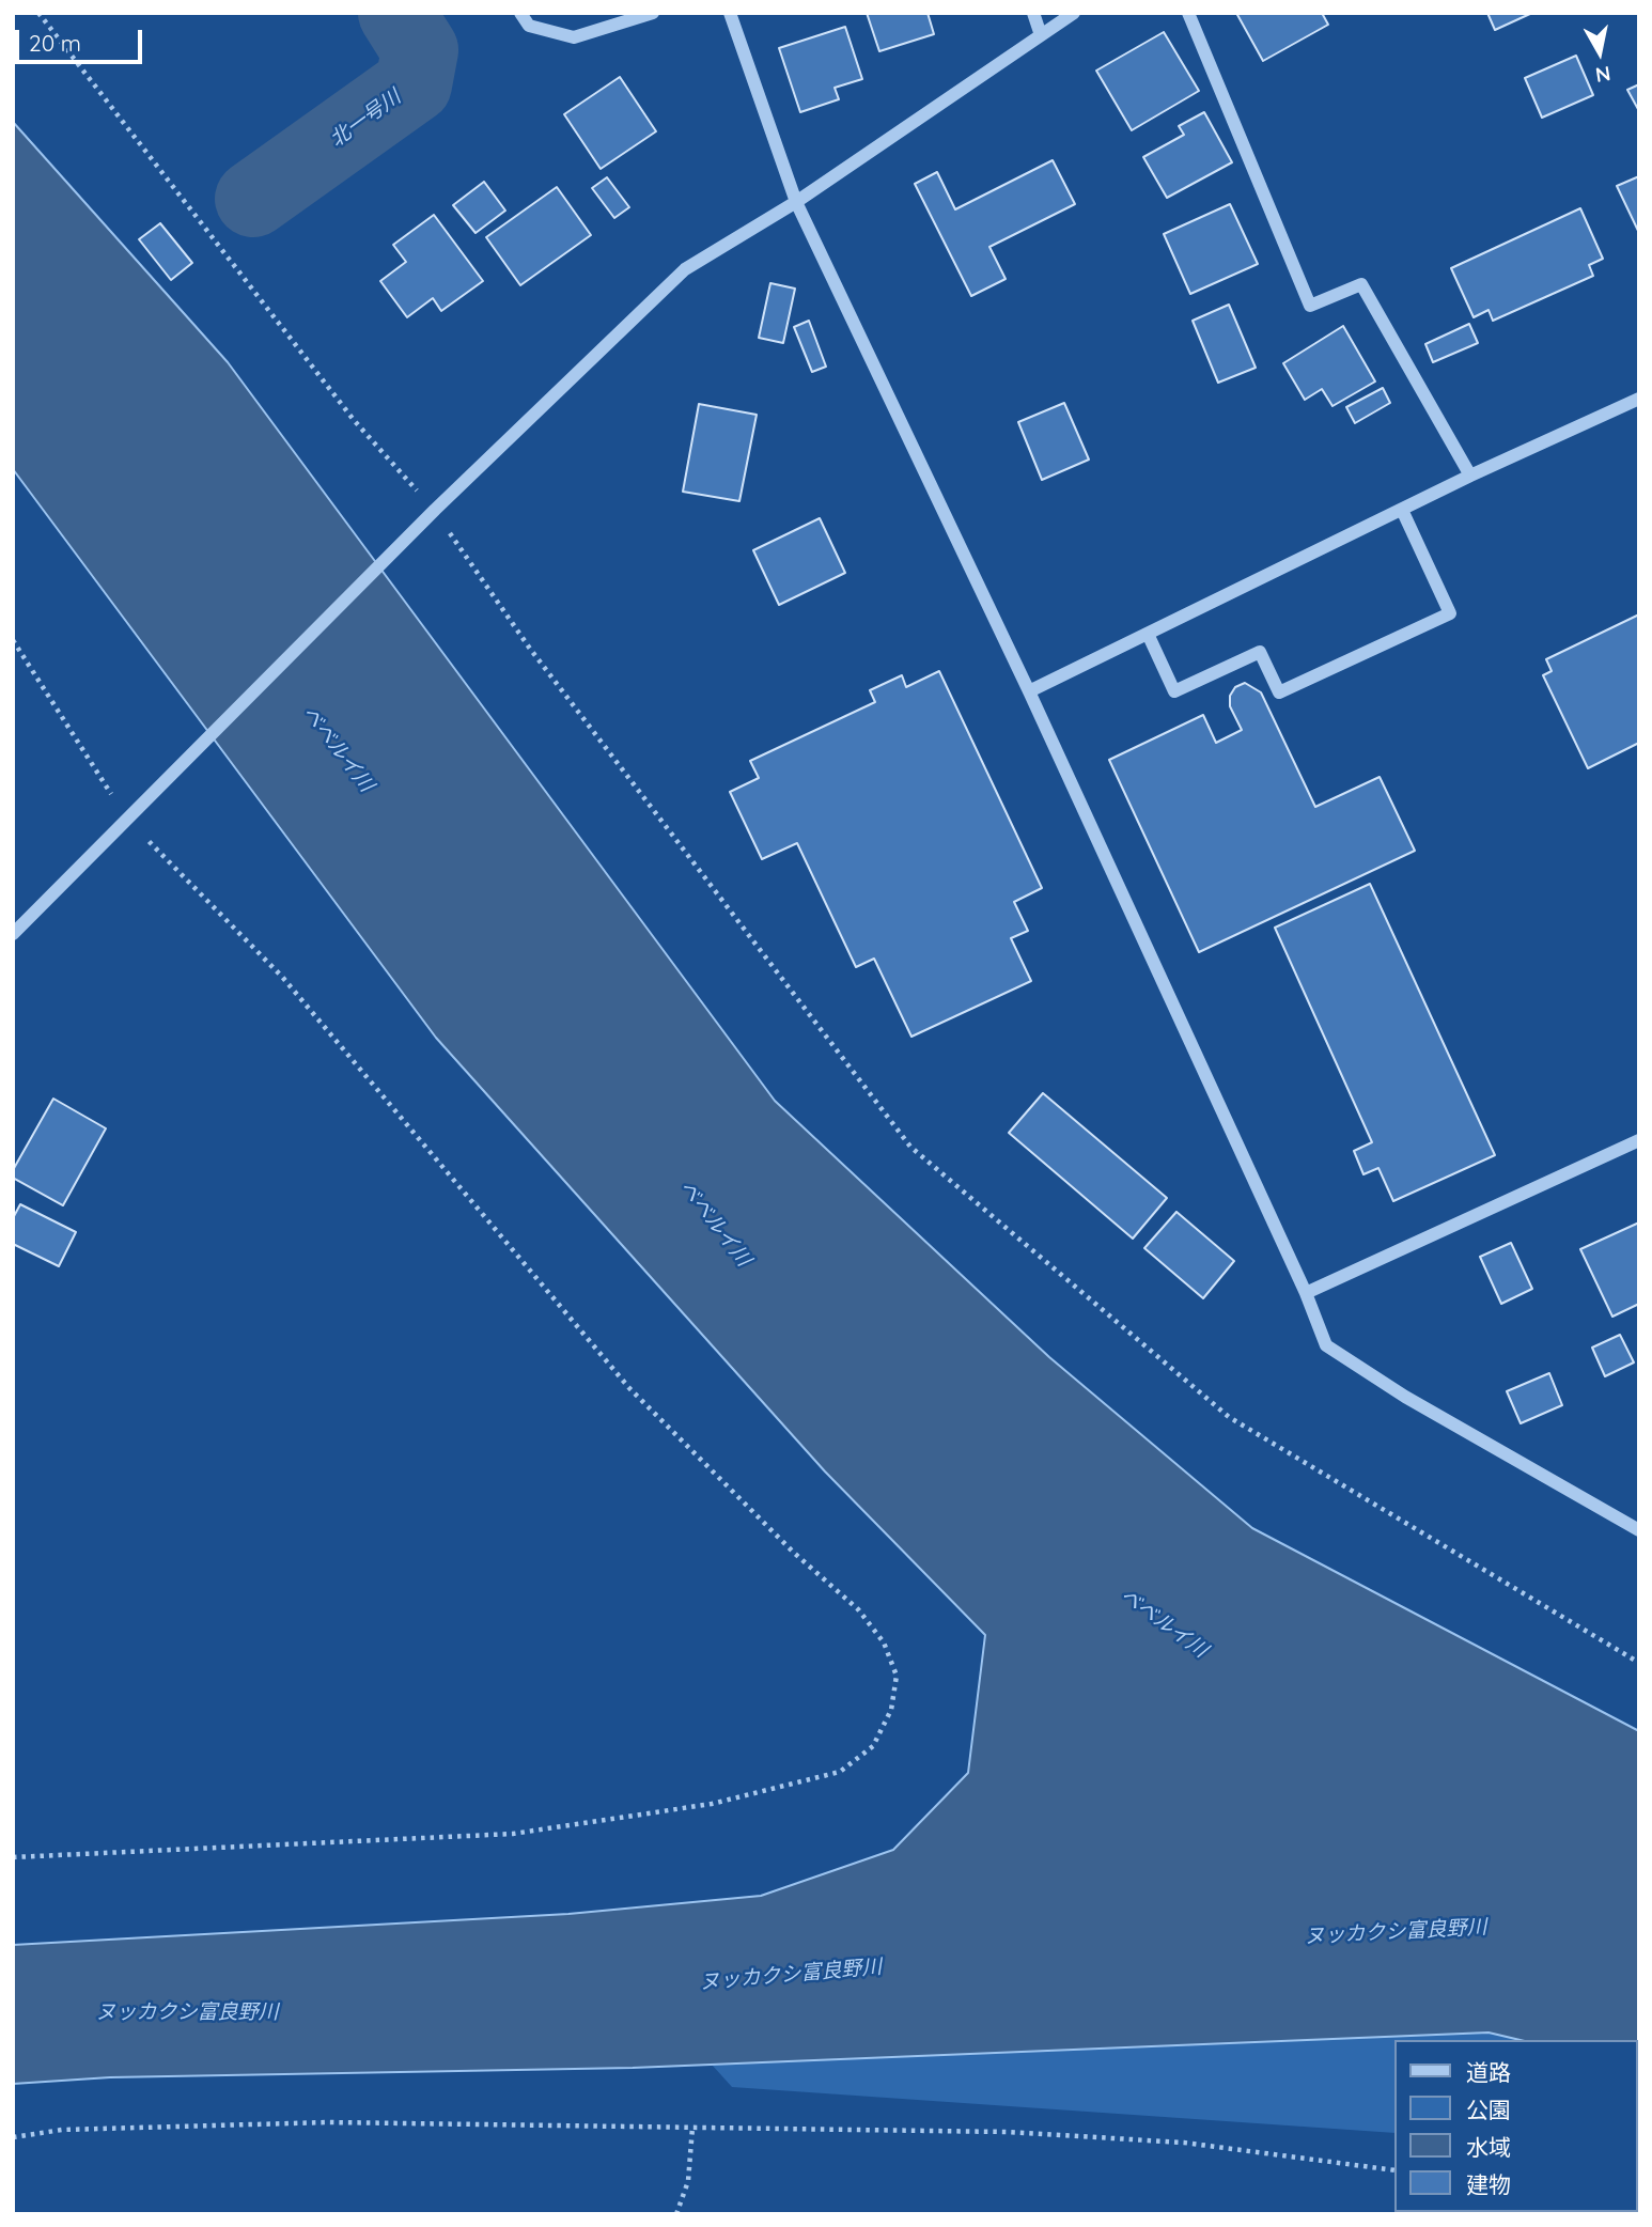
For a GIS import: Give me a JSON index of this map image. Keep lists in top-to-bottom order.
{
  "water": ["北一号川", "ベベルイ川", "ヌッカクシ富良野川"],
  "legend": [
    "道路",
    "公園",
    "水域",
    "建物"
  ],
  "scale_bar": "20 m",
  "north": "bottom"
}
